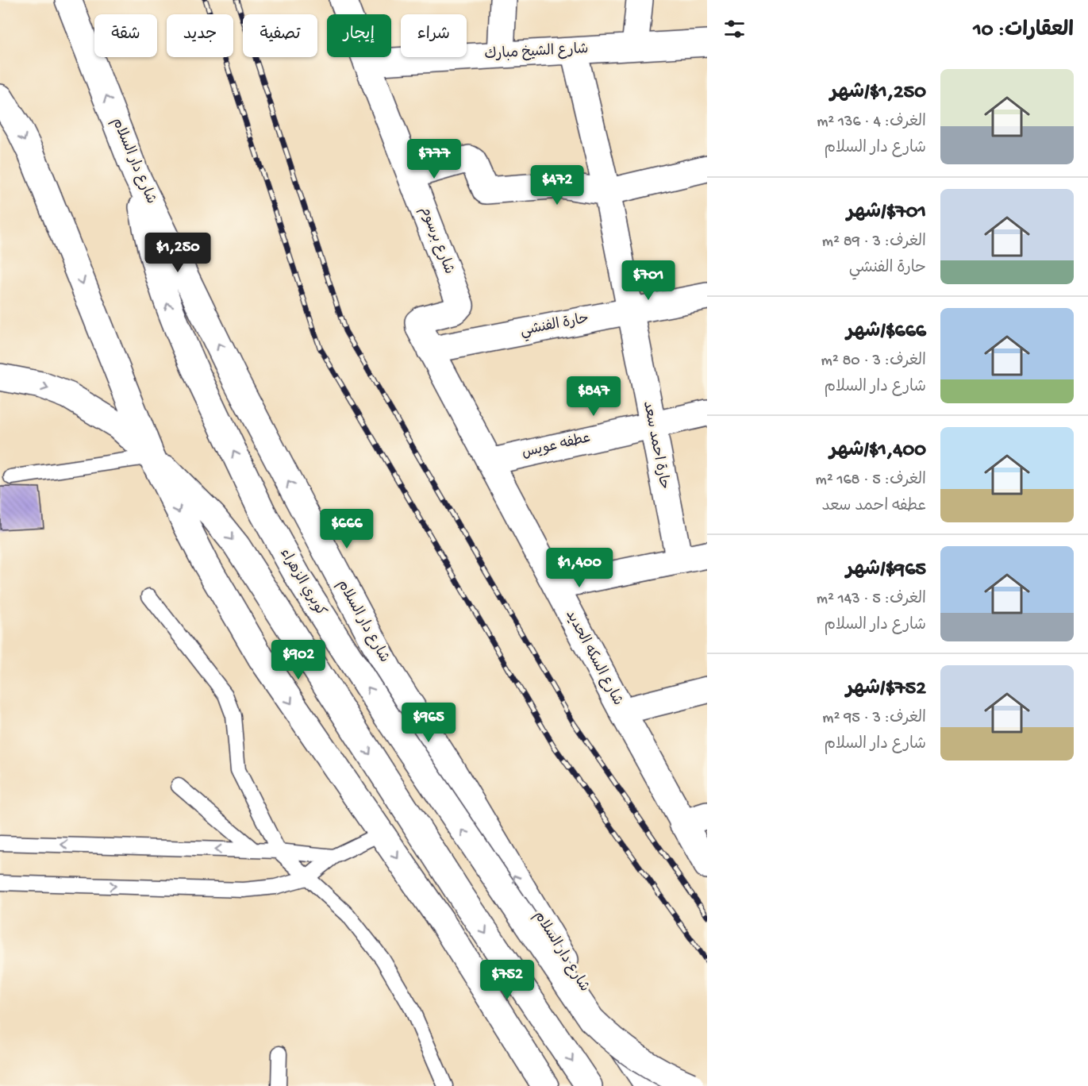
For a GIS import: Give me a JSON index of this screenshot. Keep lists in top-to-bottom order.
{
  "streets": {
    "main road": [
      "شارع الشيخ مبارك",
      "شارع دار السلام",
      "شارع برسوم",
      "حارة الفنشي",
      "حارة احمد سعد",
      "عطفه عويس",
      "كوبري الزهراء",
      "شارع السكه الحديد"
    ]
  },
  "crossings": [
    ["شارع الشيخ مبارك", "شارع برسوم"],
    ["شارع الشيخ مبارك", "حارة احمد سعد"],
    ["شارع دار السلام", "كوبري الزهراء"],
    ["شارع برسوم", "شارع السكه الحديد"],
    ["حارة الفنشي", "حارة احمد سعد"],
    ["حارة الفنشي", "شارع السكه الحديد"],
    ["حارة احمد سعد", "عطفه عويس"],
    ["عطفه عويس", "شارع السكه الحديد"]
  ],
  "page": {
    "heading": "العقارات: 10",
    "chip": [
      "شراء",
      "إيجار",
      "تصفية",
      "جديد",
      "شقة"
    ],
    "list": [
      {
        "name": "$1,250/شهر",
        "note": "الغرف: 4 · 136 m² · شارع دار السلام"
      },
      {
        "name": "$701/شهر",
        "note": "الغرف: 3 · 89 m² · حارة الفنشي"
      },
      {
        "name": "$666/شهر",
        "note": "الغرف: 3 · 80 m² · شارع دار السلام"
      },
      {
        "name": "$1,400/شهر",
        "note": "الغرف: 5 · 168 m² · عطفه احمد سعد"
      },
      {
        "name": "$965/شهر",
        "note": "الغرف: 5 · 143 m² · شارع دار السلام"
      },
      {
        "name": "$752/شهر",
        "note": "الغرف: 3 · 95 m² · شارع دار السلام"
      }
    ],
    "price": [
      "$777",
      "$472",
      "$1,250",
      "$701",
      "$847",
      "$666",
      "$1,400",
      "$902",
      "$965",
      "$752"
    ]
  }
}
